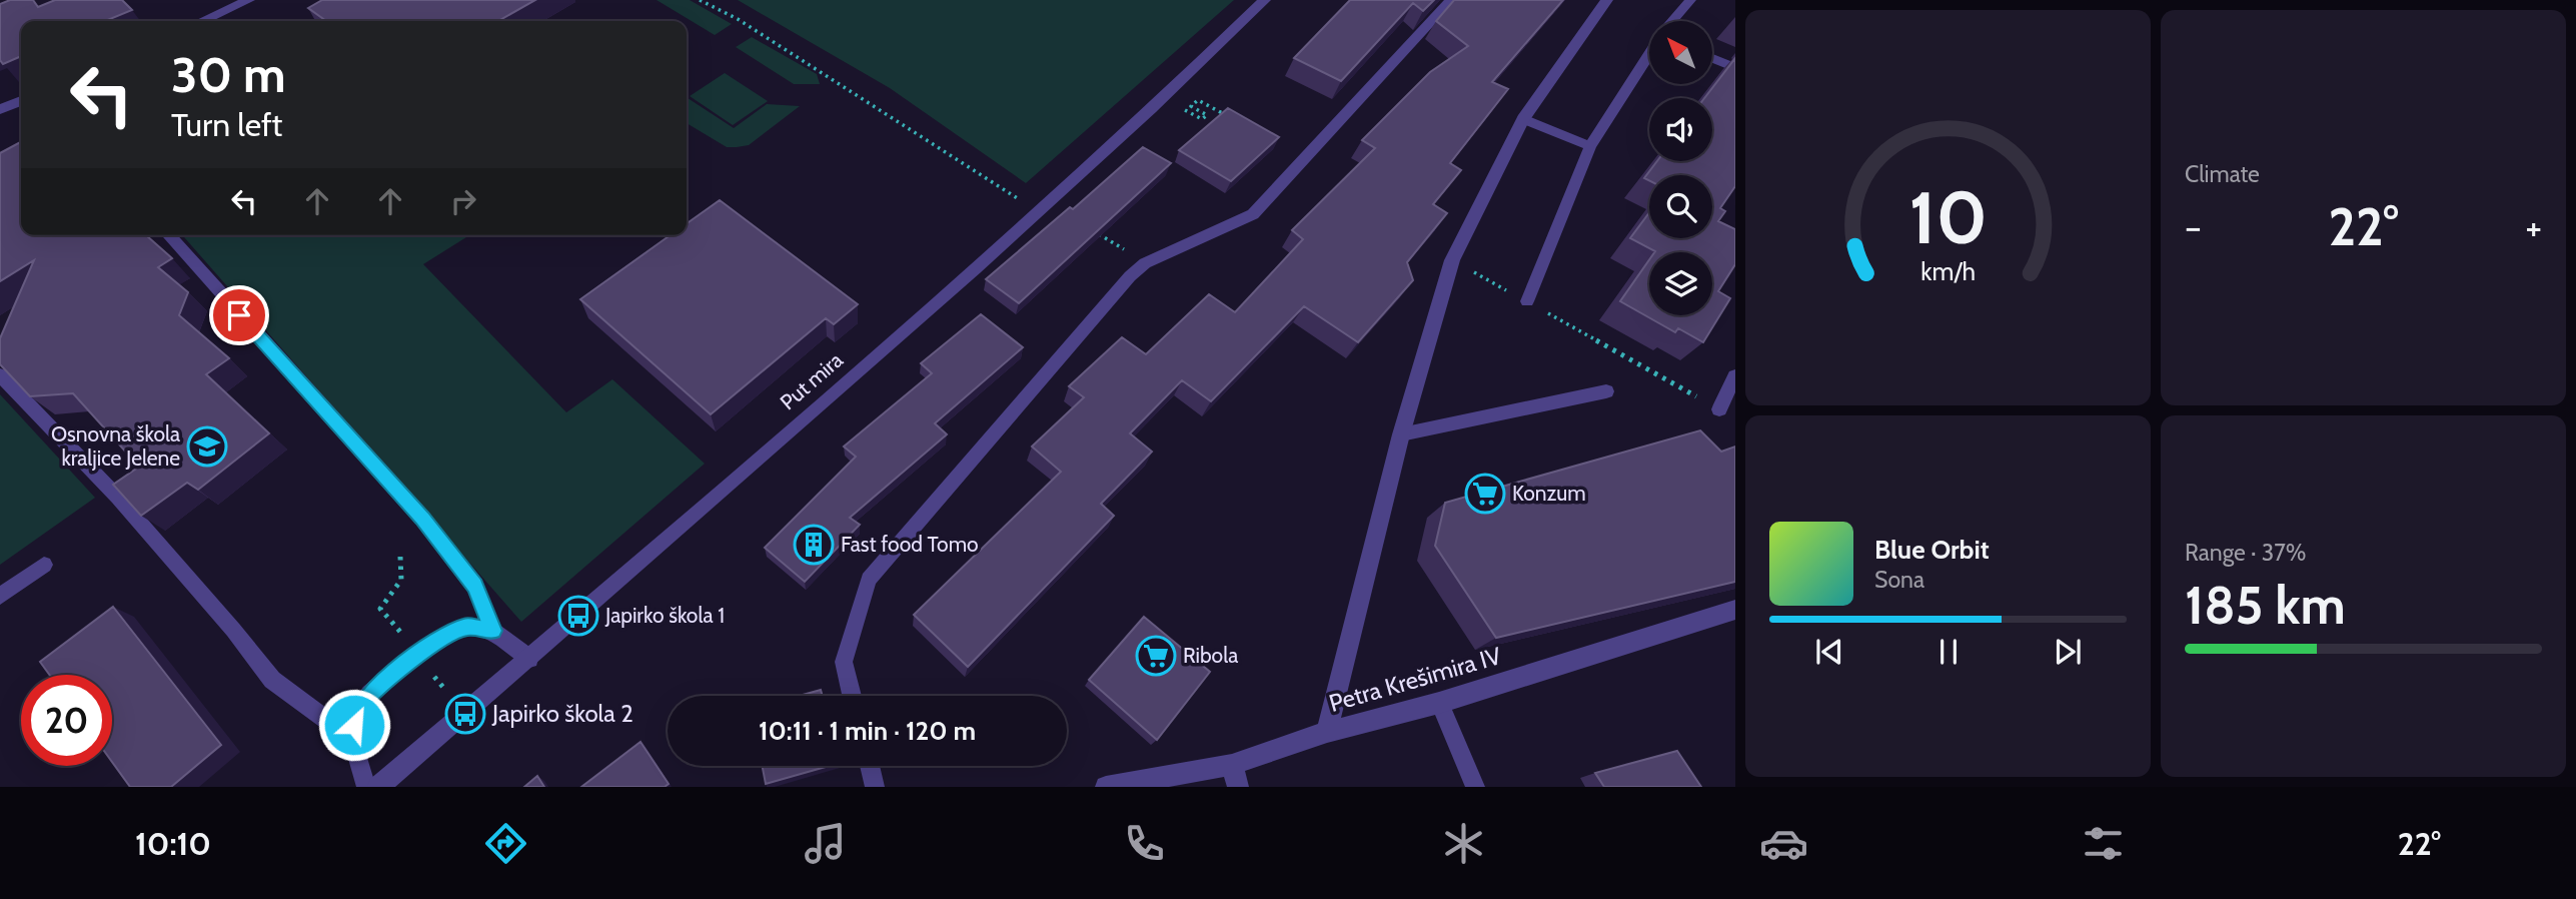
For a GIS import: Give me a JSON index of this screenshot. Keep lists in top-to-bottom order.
{
  "streets": {
    "street": ["Put mira", "Petra Krešimira IV"]
  },
  "places": {
    "school or university": ["Osnovna škola kraljice Jelene"],
    "supermarket": ["Konzum", "Ribola"],
    "building": ["Fast food Tomo"],
    "bus stop": ["Japirko škola 1", "Japirko škola 2"]
  },
  "north": "top left",
  "page": {
    "tile": [
      "Climate",
      ["Range · 37%", "185 km"]
    ],
    "turn": ["30 m", "Turn left"],
    "heat": ["−", "22°", "+"],
    "song": ["Blue Orbit", "Sona"],
    "limit": "20",
    "trip": "10:11 · 1 min · 120 m",
    "tabs": ["10:10", "22°"],
    "gauge": ["10", "km/h"]
  }
}
